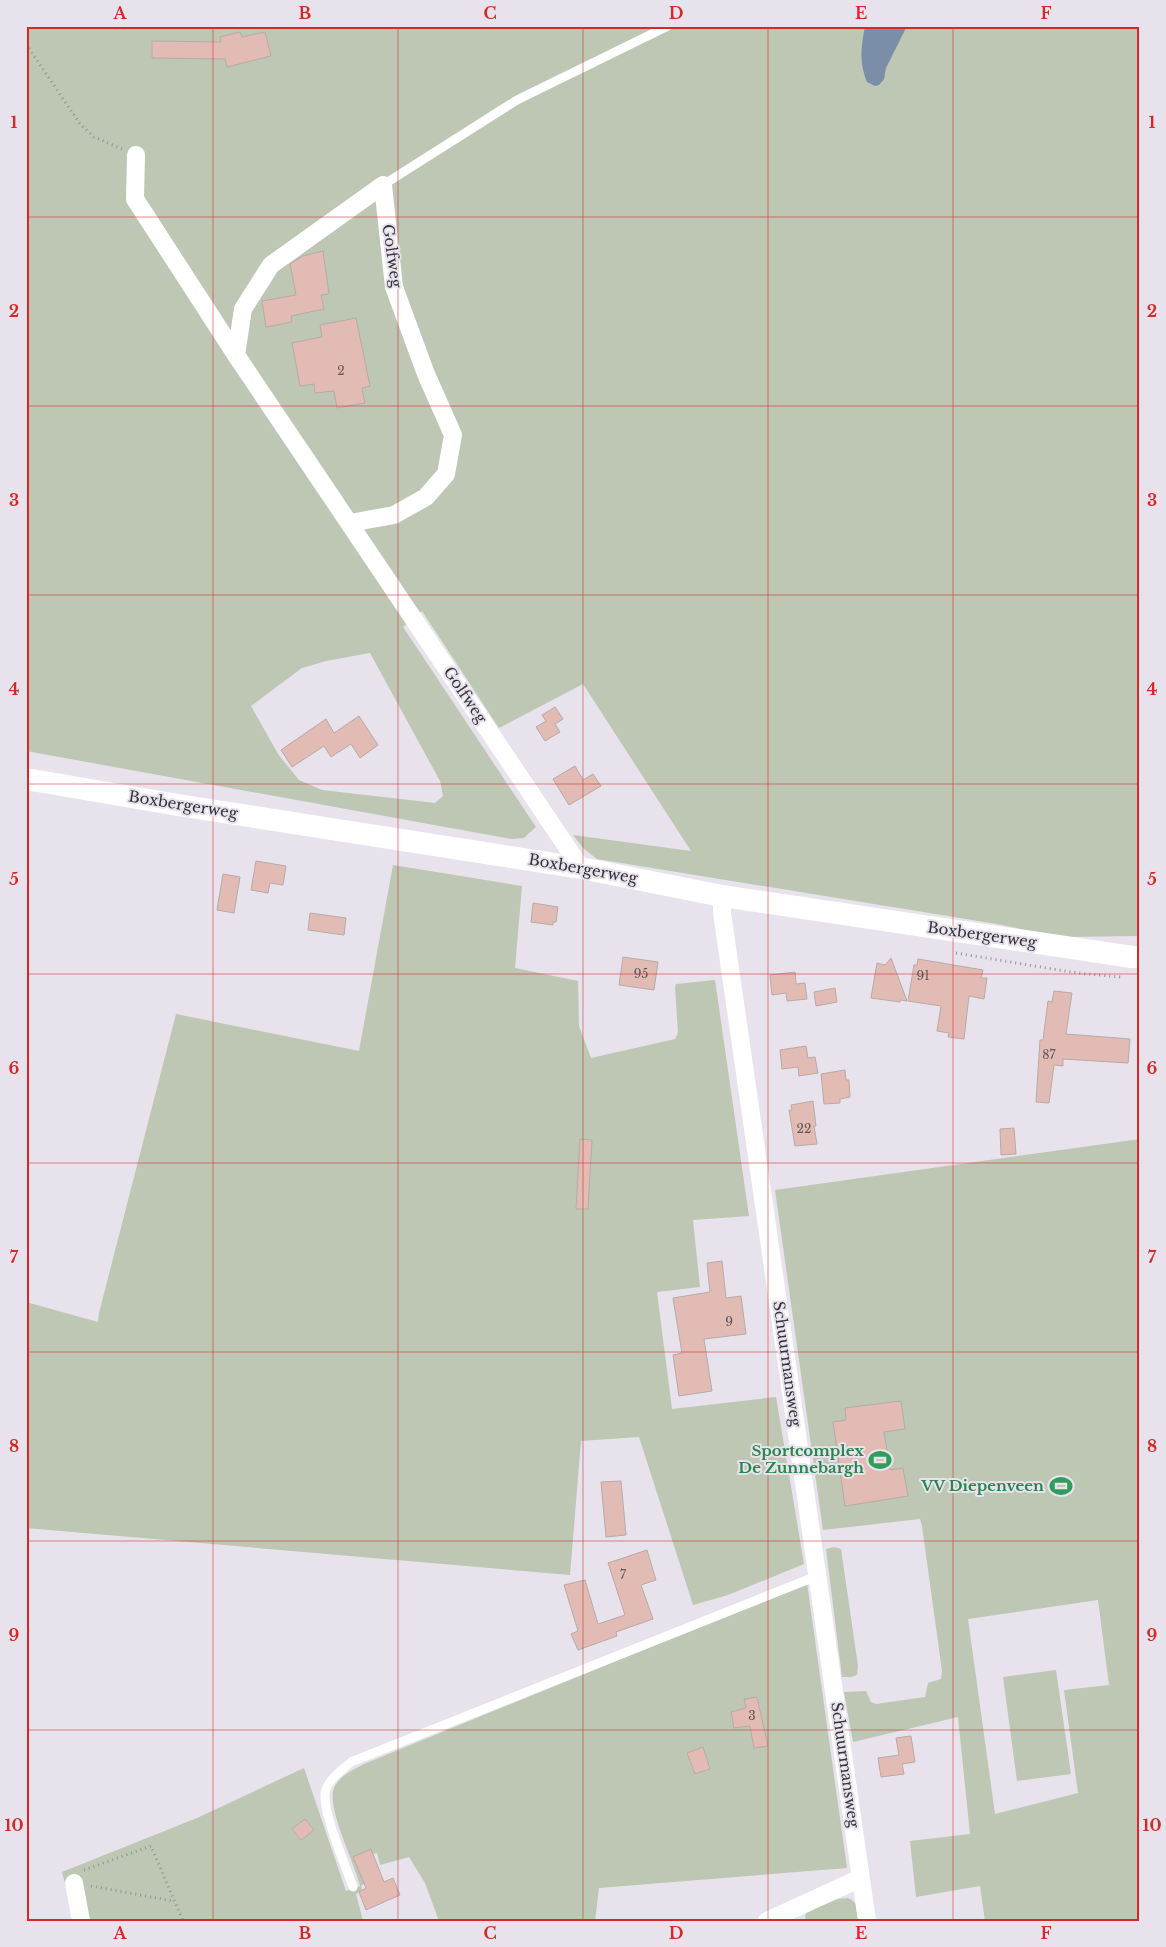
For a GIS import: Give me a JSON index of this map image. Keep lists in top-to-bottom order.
{
  "streets": {
    "street": ["Golfweg", "Boxbergerweg", "Schuurmansweg"]
  },
  "crossings": [
    ["Golfweg", "Boxbergerweg"],
    ["Boxbergerweg", "Schuurmansweg"]
  ],
  "places": {
    "sports": ["Sportcomplex De Zunnebargh", "VV Diepenveen"]
  },
  "house_numbers": [
    "2",
    "95",
    "91",
    "87",
    "22",
    "9",
    "7",
    "3"
  ],
  "grid": {
    "columns": [
      "A",
      "B",
      "C",
      "D",
      "E",
      "F"
    ],
    "rows": [
      "1",
      "2",
      "3",
      "4",
      "5",
      "6",
      "7",
      "8",
      "9",
      "10"
    ]
  }
}
